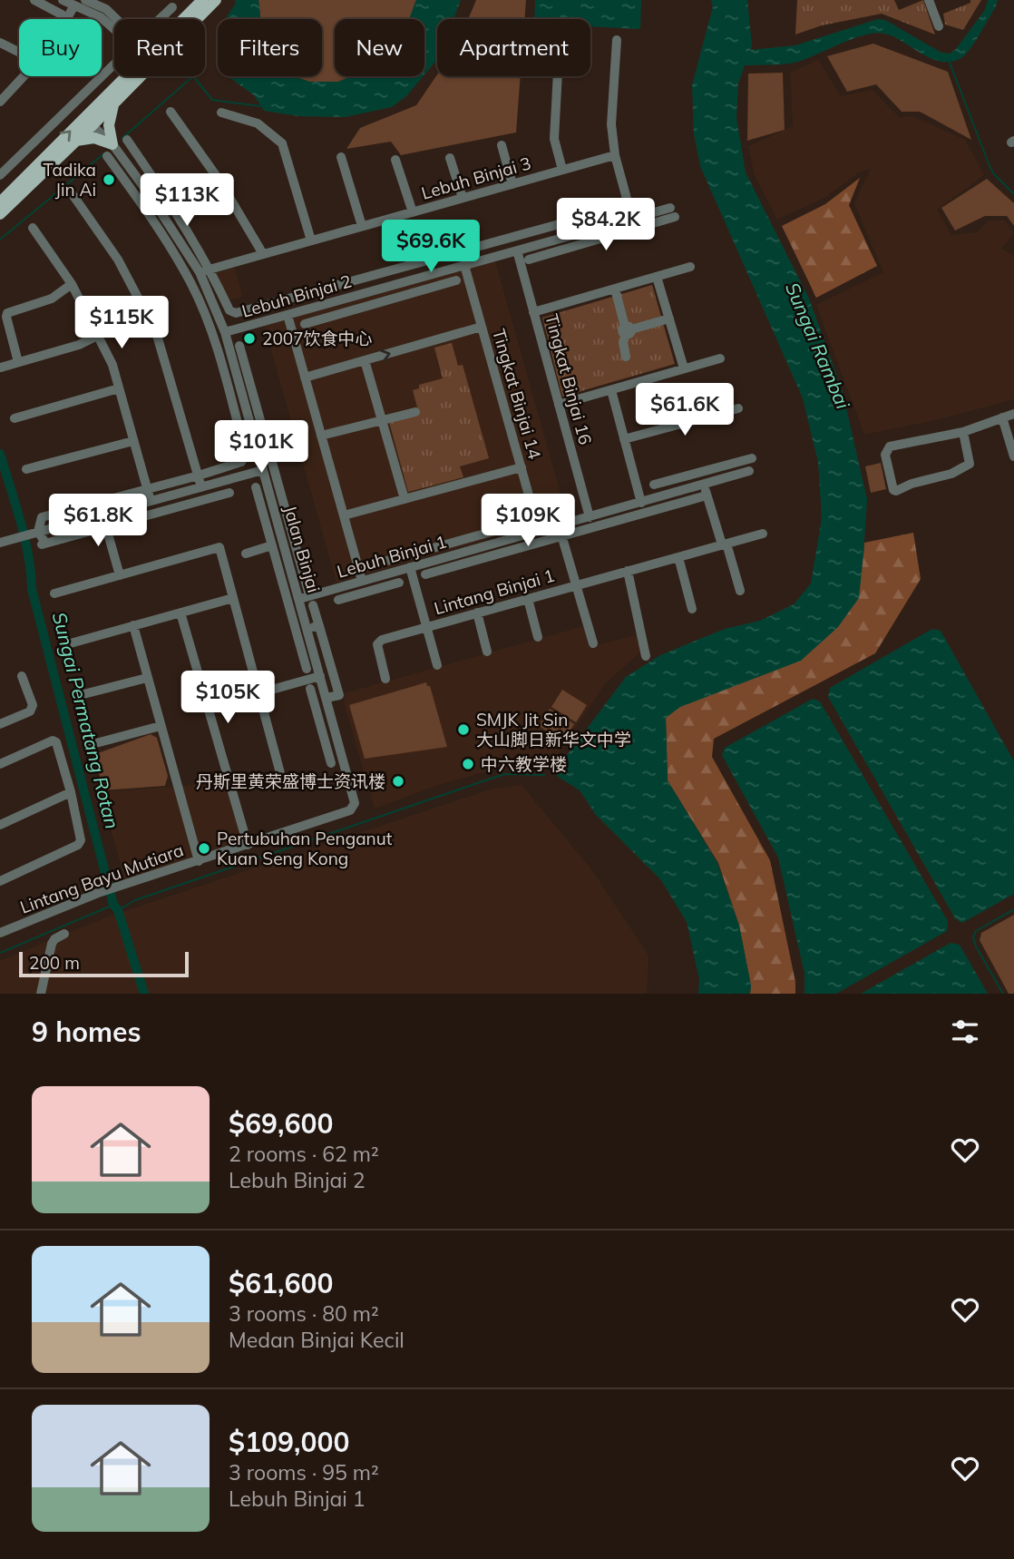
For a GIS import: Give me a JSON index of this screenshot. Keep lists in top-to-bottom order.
{
  "streets": {
    "street": [
      "Lebuh Binjai 3",
      "Lebuh Binjai 2",
      "Tingkat Binjai 16",
      "Tingkat Binjai 14",
      "Jalan Binjai",
      "Lebuh Binjai 1",
      "Lintang Binjai 1",
      "Lintang Bayu Mutiara"
    ]
  },
  "crossings": [
    ["Lebuh Binjai 3", "Lebuh Binjai 2"],
    ["Lebuh Binjai 3", "Jalan Binjai"],
    ["Lebuh Binjai 2", "Tingkat Binjai 16"],
    ["Lebuh Binjai 2", "Tingkat Binjai 14"],
    ["Lebuh Binjai 2", "Jalan Binjai"],
    ["Tingkat Binjai 16", "Lebuh Binjai 1"],
    ["Tingkat Binjai 14", "Lebuh Binjai 1"],
    ["Jalan Binjai", "Lebuh Binjai 1"],
    ["Jalan Binjai", "Lintang Bayu Mutiara"]
  ],
  "water": ["Sungai Rambai", "Sungai Permatang Rotan"],
  "places": [
    "Tadika Jin Ai",
    "2007饮食中心",
    "SMJK Jit Sin 大山脚日新华文中学",
    "中六教学楼",
    "丹斯里黄荣盛博士资讯楼",
    "Pertubuhan Penganut Kuan Seng Kong"
  ],
  "scale_bar": "200 m",
  "page": {
    "chip": [
      "Buy",
      "Rent",
      "Filters",
      "New",
      "Apartment"
    ],
    "price": [
      "$113K",
      "$84.2K",
      "$69.6K",
      "$115K",
      "$61.6K",
      "$101K",
      "$61.8K",
      "$109K",
      "$105K"
    ],
    "scale": "200 m",
    "heading": "9 homes",
    "list": [
      {
        "name": "$69,600",
        "note": "2 rooms · 62 m² · Lebuh Binjai 2"
      },
      {
        "name": "$61,600",
        "note": "3 rooms · 80 m² · Medan Binjai Kecil"
      },
      {
        "name": "$109,000",
        "note": "3 rooms · 95 m² · Lebuh Binjai 1"
      }
    ]
  }
}
